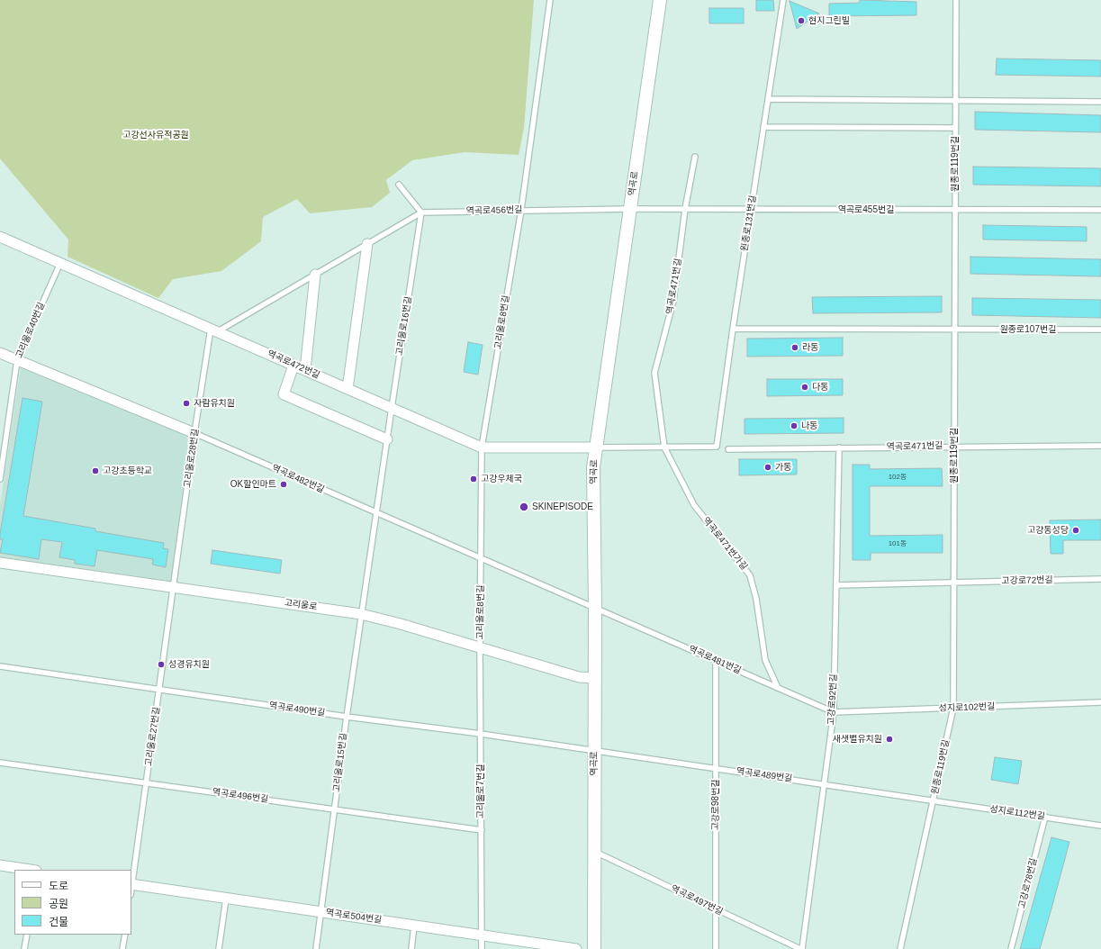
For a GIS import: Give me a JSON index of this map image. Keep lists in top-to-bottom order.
{
  "streets": {
    "street": [
      "역곡로",
      "역곡로472번길",
      "역곡로482번길",
      "고리울로",
      "역곡로504번길"
    ],
    "lane": [
      "원종로119번길",
      "역곡로455번길",
      "역곡로456번길",
      "원종로131번길",
      "역곡로471번길",
      "고리울로8번길",
      "고리울로16번길",
      "원종로107번길",
      "고리울로40번길",
      "고리울로28번길",
      "역곡로471번가길",
      "고강로72번길",
      "역곡로481번길",
      "고강로92번길",
      "성지로102번길",
      "역곡로490번길",
      "고리울로27번길",
      "고리울로15번길",
      "역곡로489번길",
      "고리울로7번길",
      "역곡로496번길",
      "고강로98번길",
      "성지로112번길",
      "고강로78번길",
      "역곡로497번길"
    ]
  },
  "crossings": [
    ["원종로119번길", "역곡로455번길"],
    ["원종로119번길", "원종로131번길"],
    ["원종로119번길", "역곡로471번길"],
    ["원종로119번길", "원종로107번길"],
    ["원종로119번길", "고강로72번길"],
    ["원종로119번길", "성지로102번길"],
    ["원종로119번길", "역곡로489번길"],
    ["원종로119번길", "성지로112번길"],
    ["역곡로", "역곡로455번길"],
    ["역곡로", "역곡로456번길"],
    ["역곡로", "역곡로472번길"],
    ["역곡로", "역곡로482번길"],
    ["역곡로", "고리울로"],
    ["역곡로", "역곡로481번길"],
    ["역곡로", "역곡로490번길"],
    ["역곡로", "역곡로489번길"],
    ["역곡로", "역곡로497번길"],
    ["역곡로455번길", "역곡로456번길"],
    ["역곡로455번길", "원종로131번길"],
    ["역곡로455번길", "역곡로471번길"],
    ["역곡로456번길", "고리울로8번길"],
    ["역곡로456번길", "고리울로16번길"],
    ["역곡로456번길", "역곡로472번길"],
    ["역곡로456번길", "고리울로28번길"],
    ["원종로131번길", "역곡로471번길"],
    ["원종로131번길", "역곡로471번가길"],
    ["역곡로471번길", "역곡로471번가길"],
    ["역곡로471번길", "고강로92번길"],
    ["고리울로8번길", "역곡로472번길"],
    ["고리울로8번길", "역곡로482번길"],
    ["고리울로8번길", "고리울로"],
    ["고리울로8번길", "고리울로7번길"],
    ["고리울로16번길", "역곡로472번길"],
    ["고리울로16번길", "역곡로482번길"],
    ["고리울로16번길", "고리울로"],
    ["고리울로16번길", "고리울로15번길"],
    ["고리울로40번길", "역곡로472번길"],
    ["고리울로40번길", "역곡로482번길"],
    ["역곡로472번길", "고리울로28번길"],
    ["고리울로28번길", "역곡로482번길"],
    ["고리울로28번길", "고리울로"],
    ["고리울로28번길", "고리울로27번길"],
    ["역곡로482번길", "역곡로481번길"],
    ["역곡로471번가길", "역곡로481번길"],
    ["고리울로", "고리울로27번길"],
    ["고리울로", "고리울로15번길"],
    ["고리울로", "고리울로7번길"],
    ["역곡로481번길", "고강로92번길"],
    ["역곡로481번길", "성지로102번길"],
    ["역곡로481번길", "고강로98번길"],
    ["고강로92번길", "성지로102번길"],
    ["고강로92번길", "역곡로489번길"],
    ["고강로92번길", "역곡로497번길"],
    ["역곡로490번길", "고리울로27번길"],
    ["역곡로490번길", "고리울로15번길"],
    ["역곡로490번길", "역곡로489번길"],
    ["역곡로490번길", "고리울로7번길"],
    ["고리울로27번길", "역곡로496번길"],
    ["고리울로27번길", "역곡로504번길"],
    ["고리울로15번길", "역곡로496번길"],
    ["고리울로15번길", "역곡로504번길"],
    ["역곡로489번길", "고강로98번길"],
    ["역곡로489번길", "성지로112번길"],
    ["고리울로7번길", "역곡로496번길"],
    ["고리울로7번길", "역곡로504번길"],
    ["고강로98번길", "역곡로497번길"],
    ["성지로112번길", "고강로78번길"]
  ],
  "parks": ["고강선사유적공원"],
  "places": [
    "현지그린빌",
    "라동",
    "다동",
    "자람유치원",
    "나동",
    "가동",
    "고강초등학교",
    "고강우체국",
    "OK할인마트",
    "SKINEPISODE",
    "고강동성당",
    "성경유치원",
    "새샛별유치원"
  ],
  "house_numbers": ["102동", "101동"],
  "legend": ["도로", "공원", "건물"]
}
